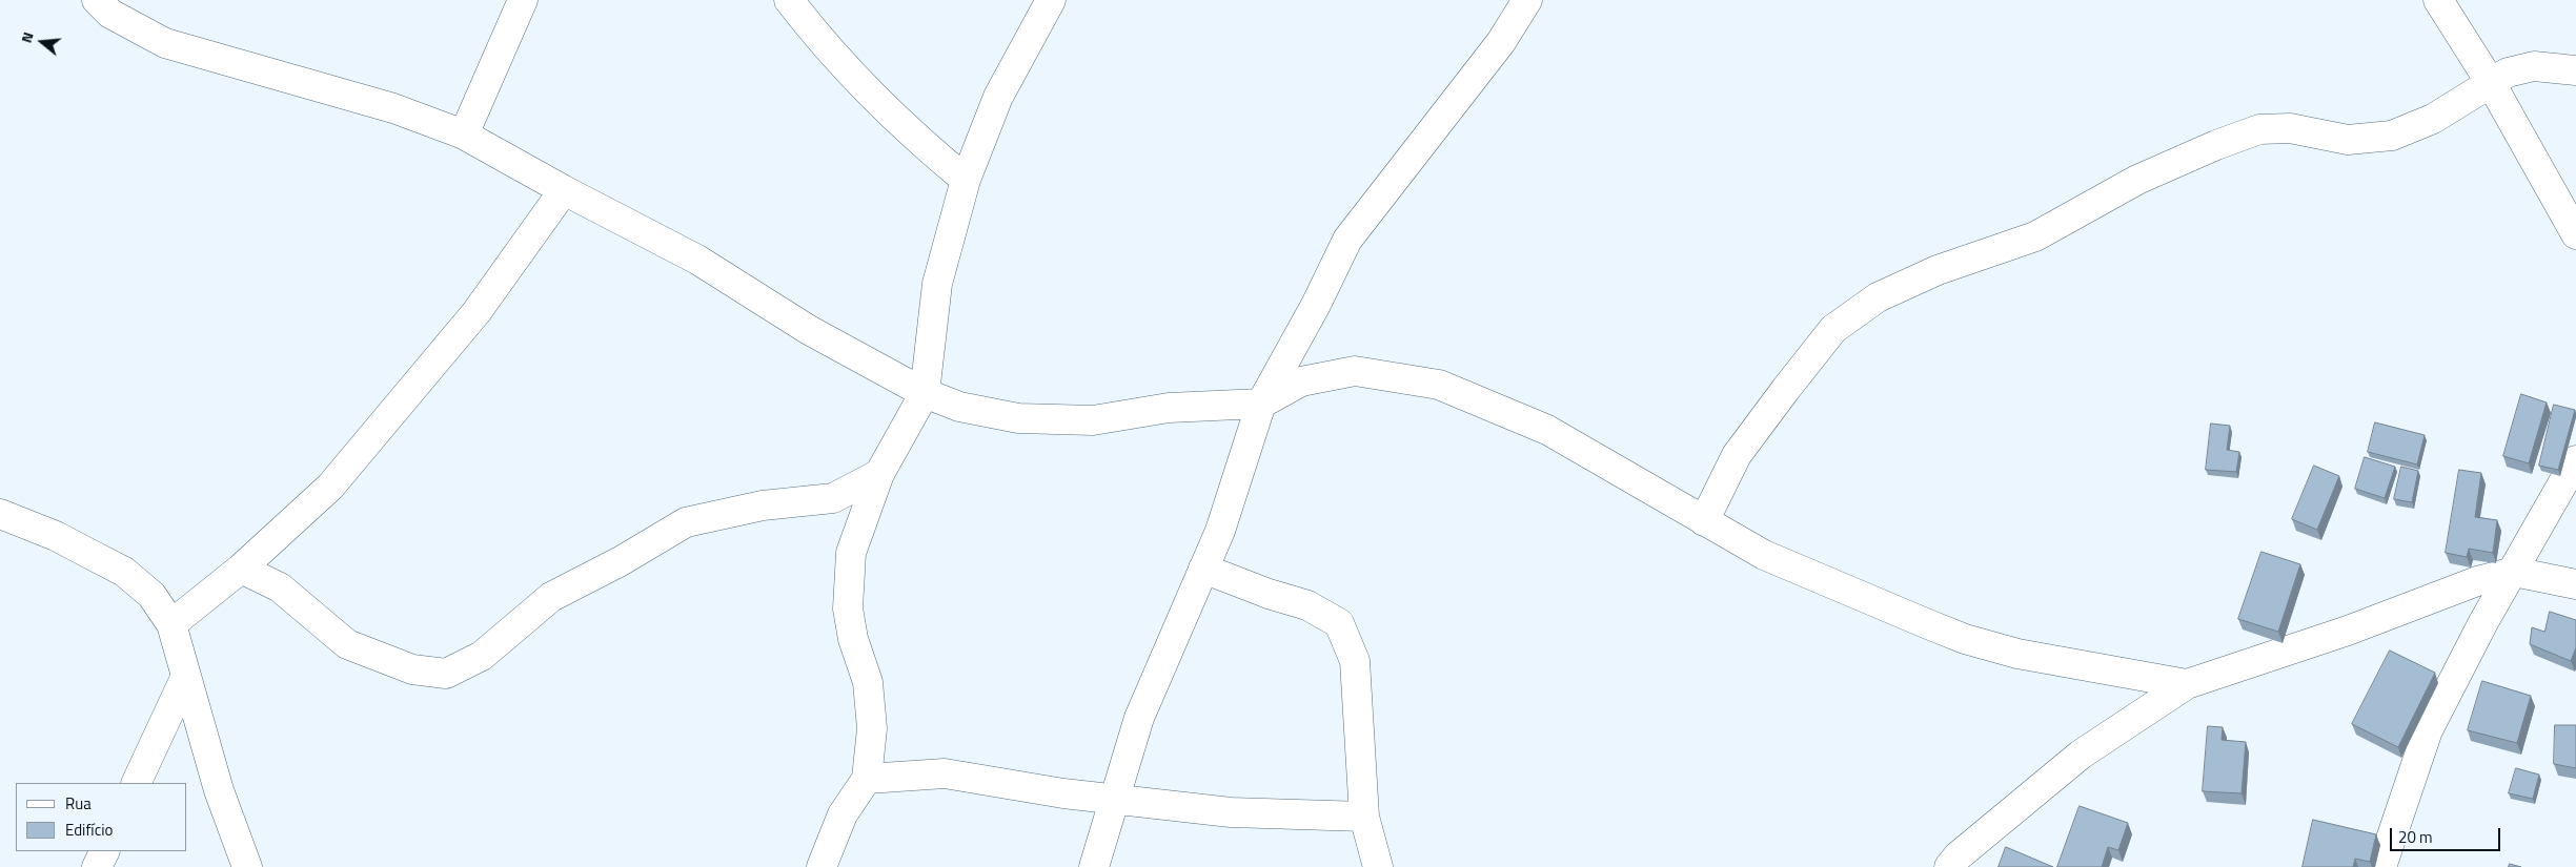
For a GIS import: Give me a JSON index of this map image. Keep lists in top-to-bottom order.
{
  "legend": ["Rua", "Edifício"],
  "scale_bar": "20 m",
  "north": "left"
}
